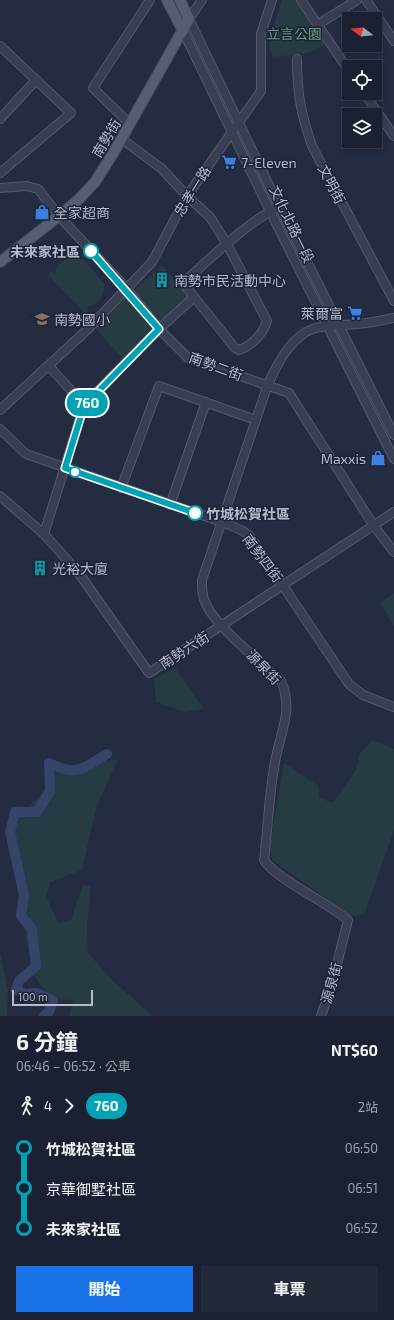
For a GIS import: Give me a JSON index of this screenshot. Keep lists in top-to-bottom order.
{
  "streets": {
    "main road": ["南勢街", "文化北路一段"],
    "street": [
      "文明街",
      "忠孝一路",
      "南勢二街",
      "南勢四街",
      "南勢六街",
      "源泉街"
    ]
  },
  "crossings": [
    ["南勢街", "文化北路一段"],
    ["南勢街", "南勢二街"],
    ["忠孝一路", "文化北路一段"],
    ["忠孝一路", "南勢二街"],
    ["文化北路一段", "源泉街"],
    ["南勢二街", "南勢六街"],
    ["南勢二街", "源泉街"],
    ["南勢四街", "南勢六街"],
    ["南勢四街", "源泉街"],
    ["南勢六街", "源泉街"]
  ],
  "parks": ["立言公園"],
  "places": {
    "supermarket": ["7-Eleven", "萊爾富"],
    "shop": ["全家超商", "Maxxis"],
    "other": ["未來家社區", "竹城松賀社區"],
    "building": ["南勢市民活動中心", "光裕大廈"],
    "school or university": ["南勢國小"]
  },
  "lines": ["bus line 760"],
  "scale_bar": "100 m",
  "north": "left",
  "page": {
    "on_map": "760",
    "scale": "100 m",
    "heading": ["6 分鐘", "06:46 – 06:52 · 公車", "NT$60"],
    "legs": ["4", "760", "2站"],
    "list": [
      {
        "name": "竹城松賀社區",
        "value": "06:50"
      },
      {
        "name": "京華御墅社區",
        "value": "06:51"
      },
      {
        "name": "未來家社區",
        "value": "06:52"
      }
    ],
    "buttons": ["開始", "車票"]
  }
}
